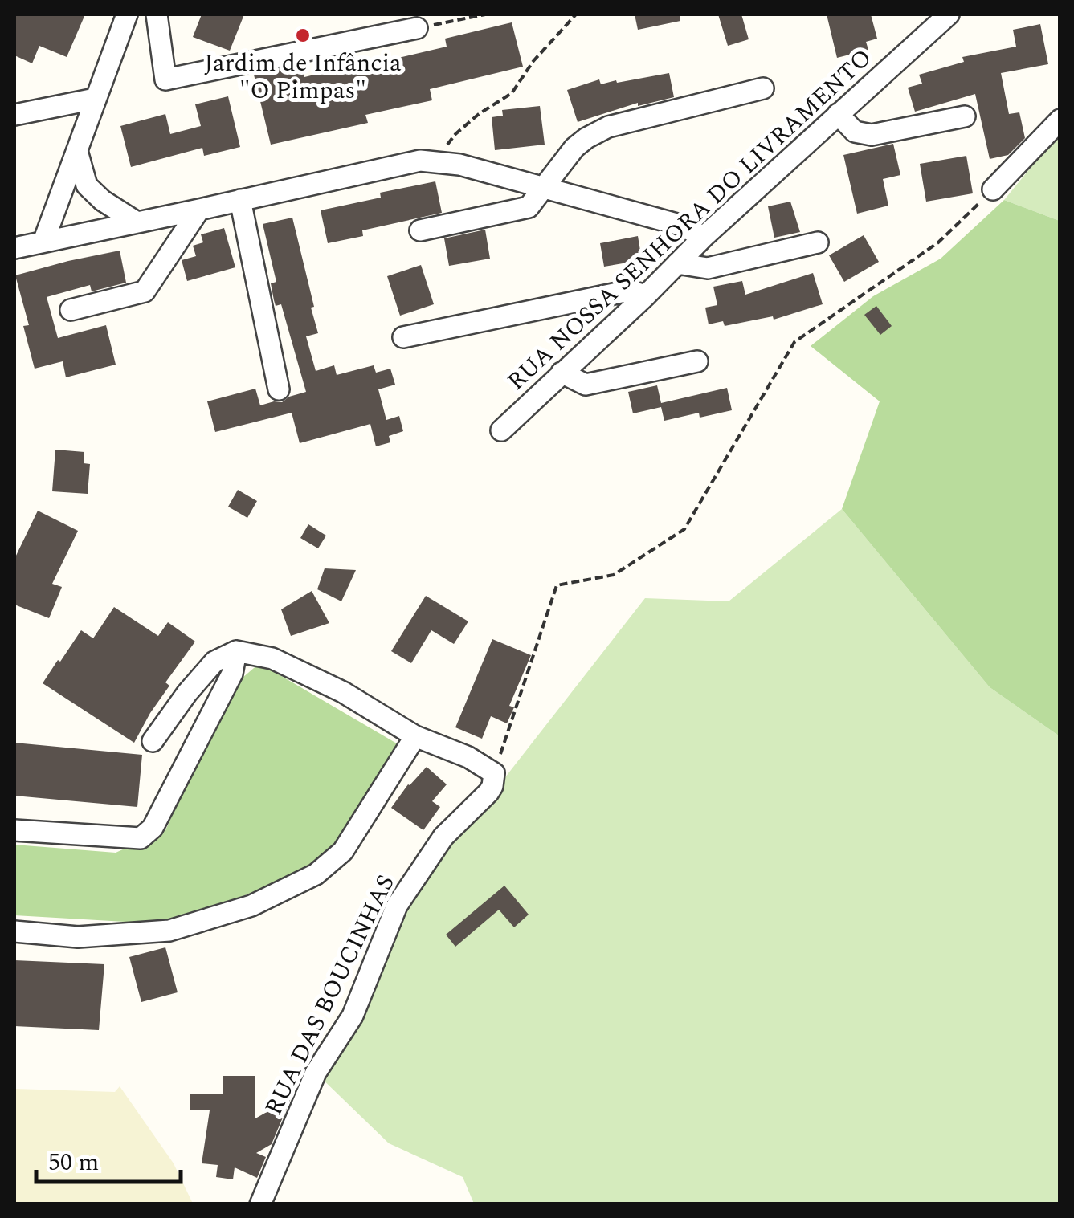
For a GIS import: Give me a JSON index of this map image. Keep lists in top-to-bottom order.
{
  "streets": {
    "street": ["RUA NOSSA SENHORA DO LIVRAMENTO", "RUA DAS BOUCINHAS"]
  },
  "places": ["Jardim de Infância \"O Pimpas\""],
  "scale_bar": "50 m"
}
